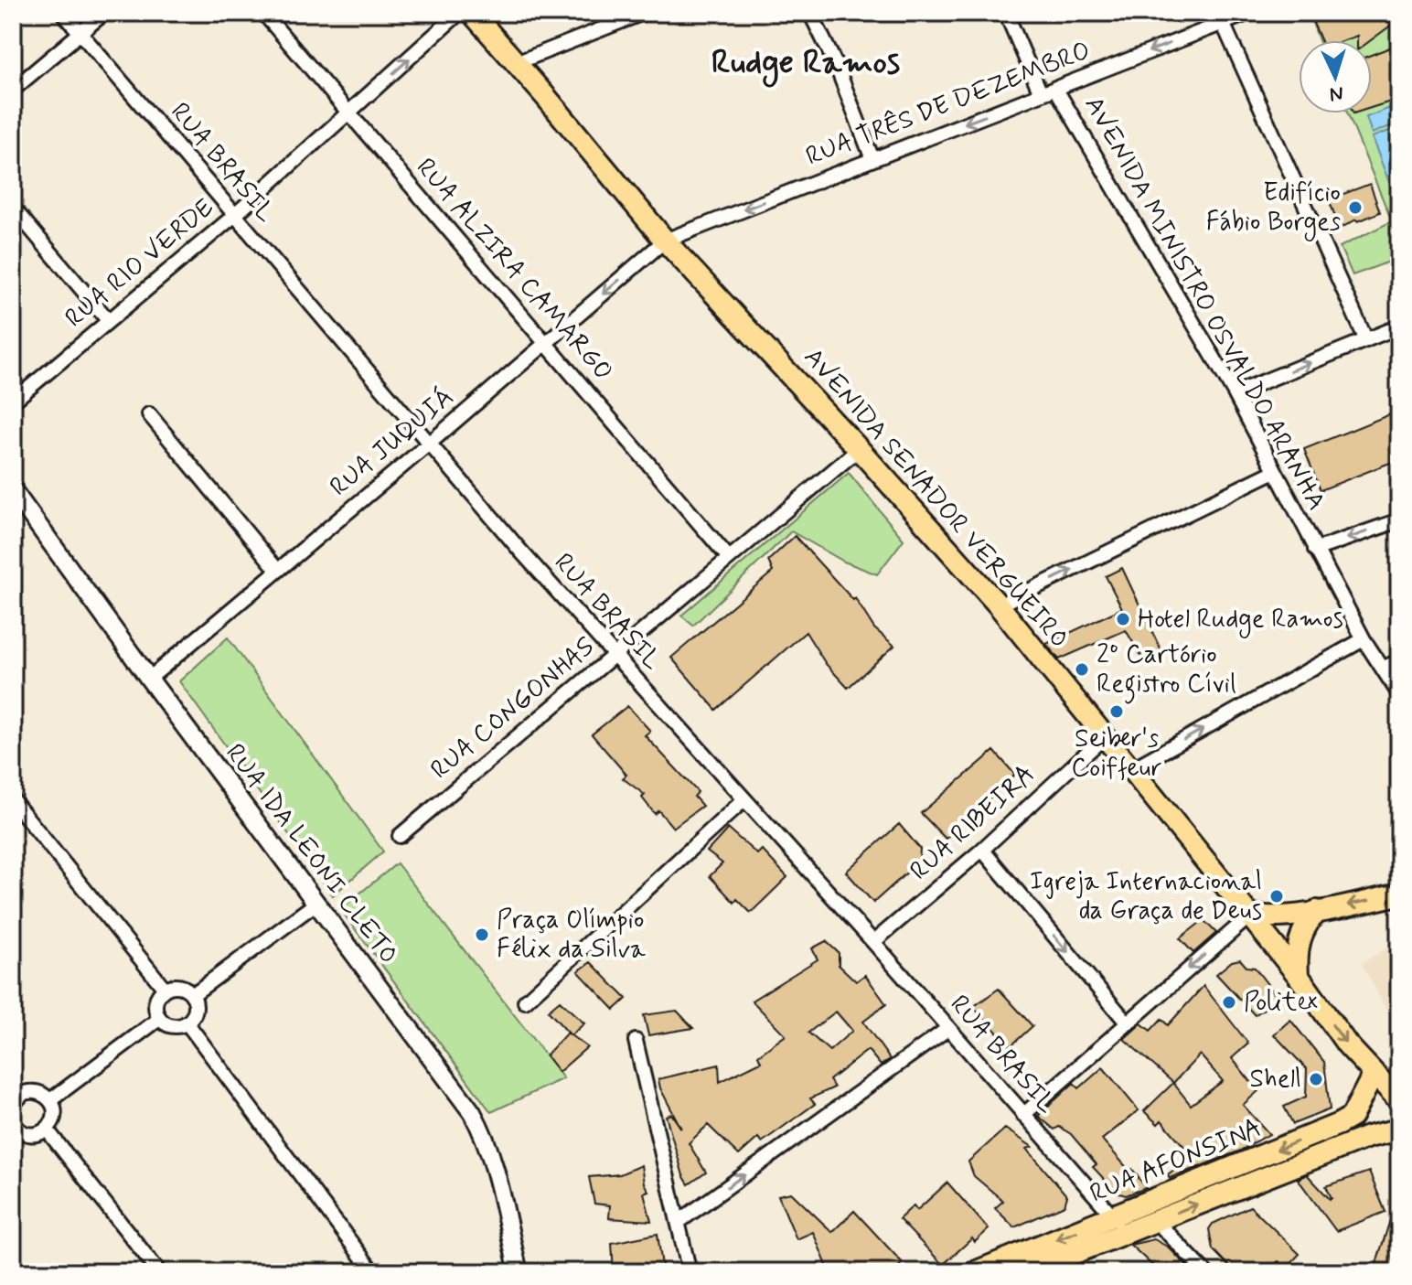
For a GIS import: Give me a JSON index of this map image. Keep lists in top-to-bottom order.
{
  "streets": {
    "main road": ["AVENIDA SENADOR VERGUEIRO", "RUA AFONSINA"],
    "street": [
      "RUA TRÊS DE DEZEMBRO",
      "RUA BRASIL",
      "RUA RIO VERDE",
      "RUA ALZIRA CAMARGO",
      "AVENIDA MINISTRO OSVALDO ARANHA",
      "RUA JUQUIÁ",
      "RUA CONGONHAS",
      "RUA RIBEIRA",
      "RUA IDA LEONI CLETO"
    ]
  },
  "crossings": [
    ["RUA TRÊS DE DEZEMBRO", "AVENIDA MINISTRO OSVALDO ARANHA"],
    ["RUA TRÊS DE DEZEMBRO", "RUA JUQUIÁ"],
    ["RUA TRÊS DE DEZEMBRO", "AVENIDA SENADOR VERGUEIRO"],
    ["RUA BRASIL", "RUA RIO VERDE"],
    ["RUA BRASIL", "RUA JUQUIÁ"],
    ["RUA BRASIL", "RUA CONGONHAS"],
    ["RUA BRASIL", "RUA RIBEIRA"],
    ["RUA BRASIL", "RUA AFONSINA"],
    ["RUA RIO VERDE", "RUA ALZIRA CAMARGO"],
    ["RUA ALZIRA CAMARGO", "RUA JUQUIÁ"],
    ["RUA ALZIRA CAMARGO", "RUA CONGONHAS"],
    ["RUA JUQUIÁ", "AVENIDA SENADOR VERGUEIRO"],
    ["RUA JUQUIÁ", "RUA IDA LEONI CLETO"],
    ["AVENIDA SENADOR VERGUEIRO", "RUA CONGONHAS"],
    ["AVENIDA SENADOR VERGUEIRO", "RUA RIBEIRA"],
    ["AVENIDA SENADOR VERGUEIRO", "RUA AFONSINA"]
  ],
  "one_way": ["RUA TRÊS DE DEZEMBRO"],
  "districts": ["Rudge Ramos"],
  "places": [
    "Edifício Fábio Borges",
    "Hotel Rudge Ramos",
    "2º Cartório Registro Cívil",
    "Seiber's Coiffeur",
    "Igreja Internacional da Graça de Deus",
    "Praça Olímpio Félix da Silva",
    "Politex",
    "Shell"
  ],
  "north": "bottom"
}
